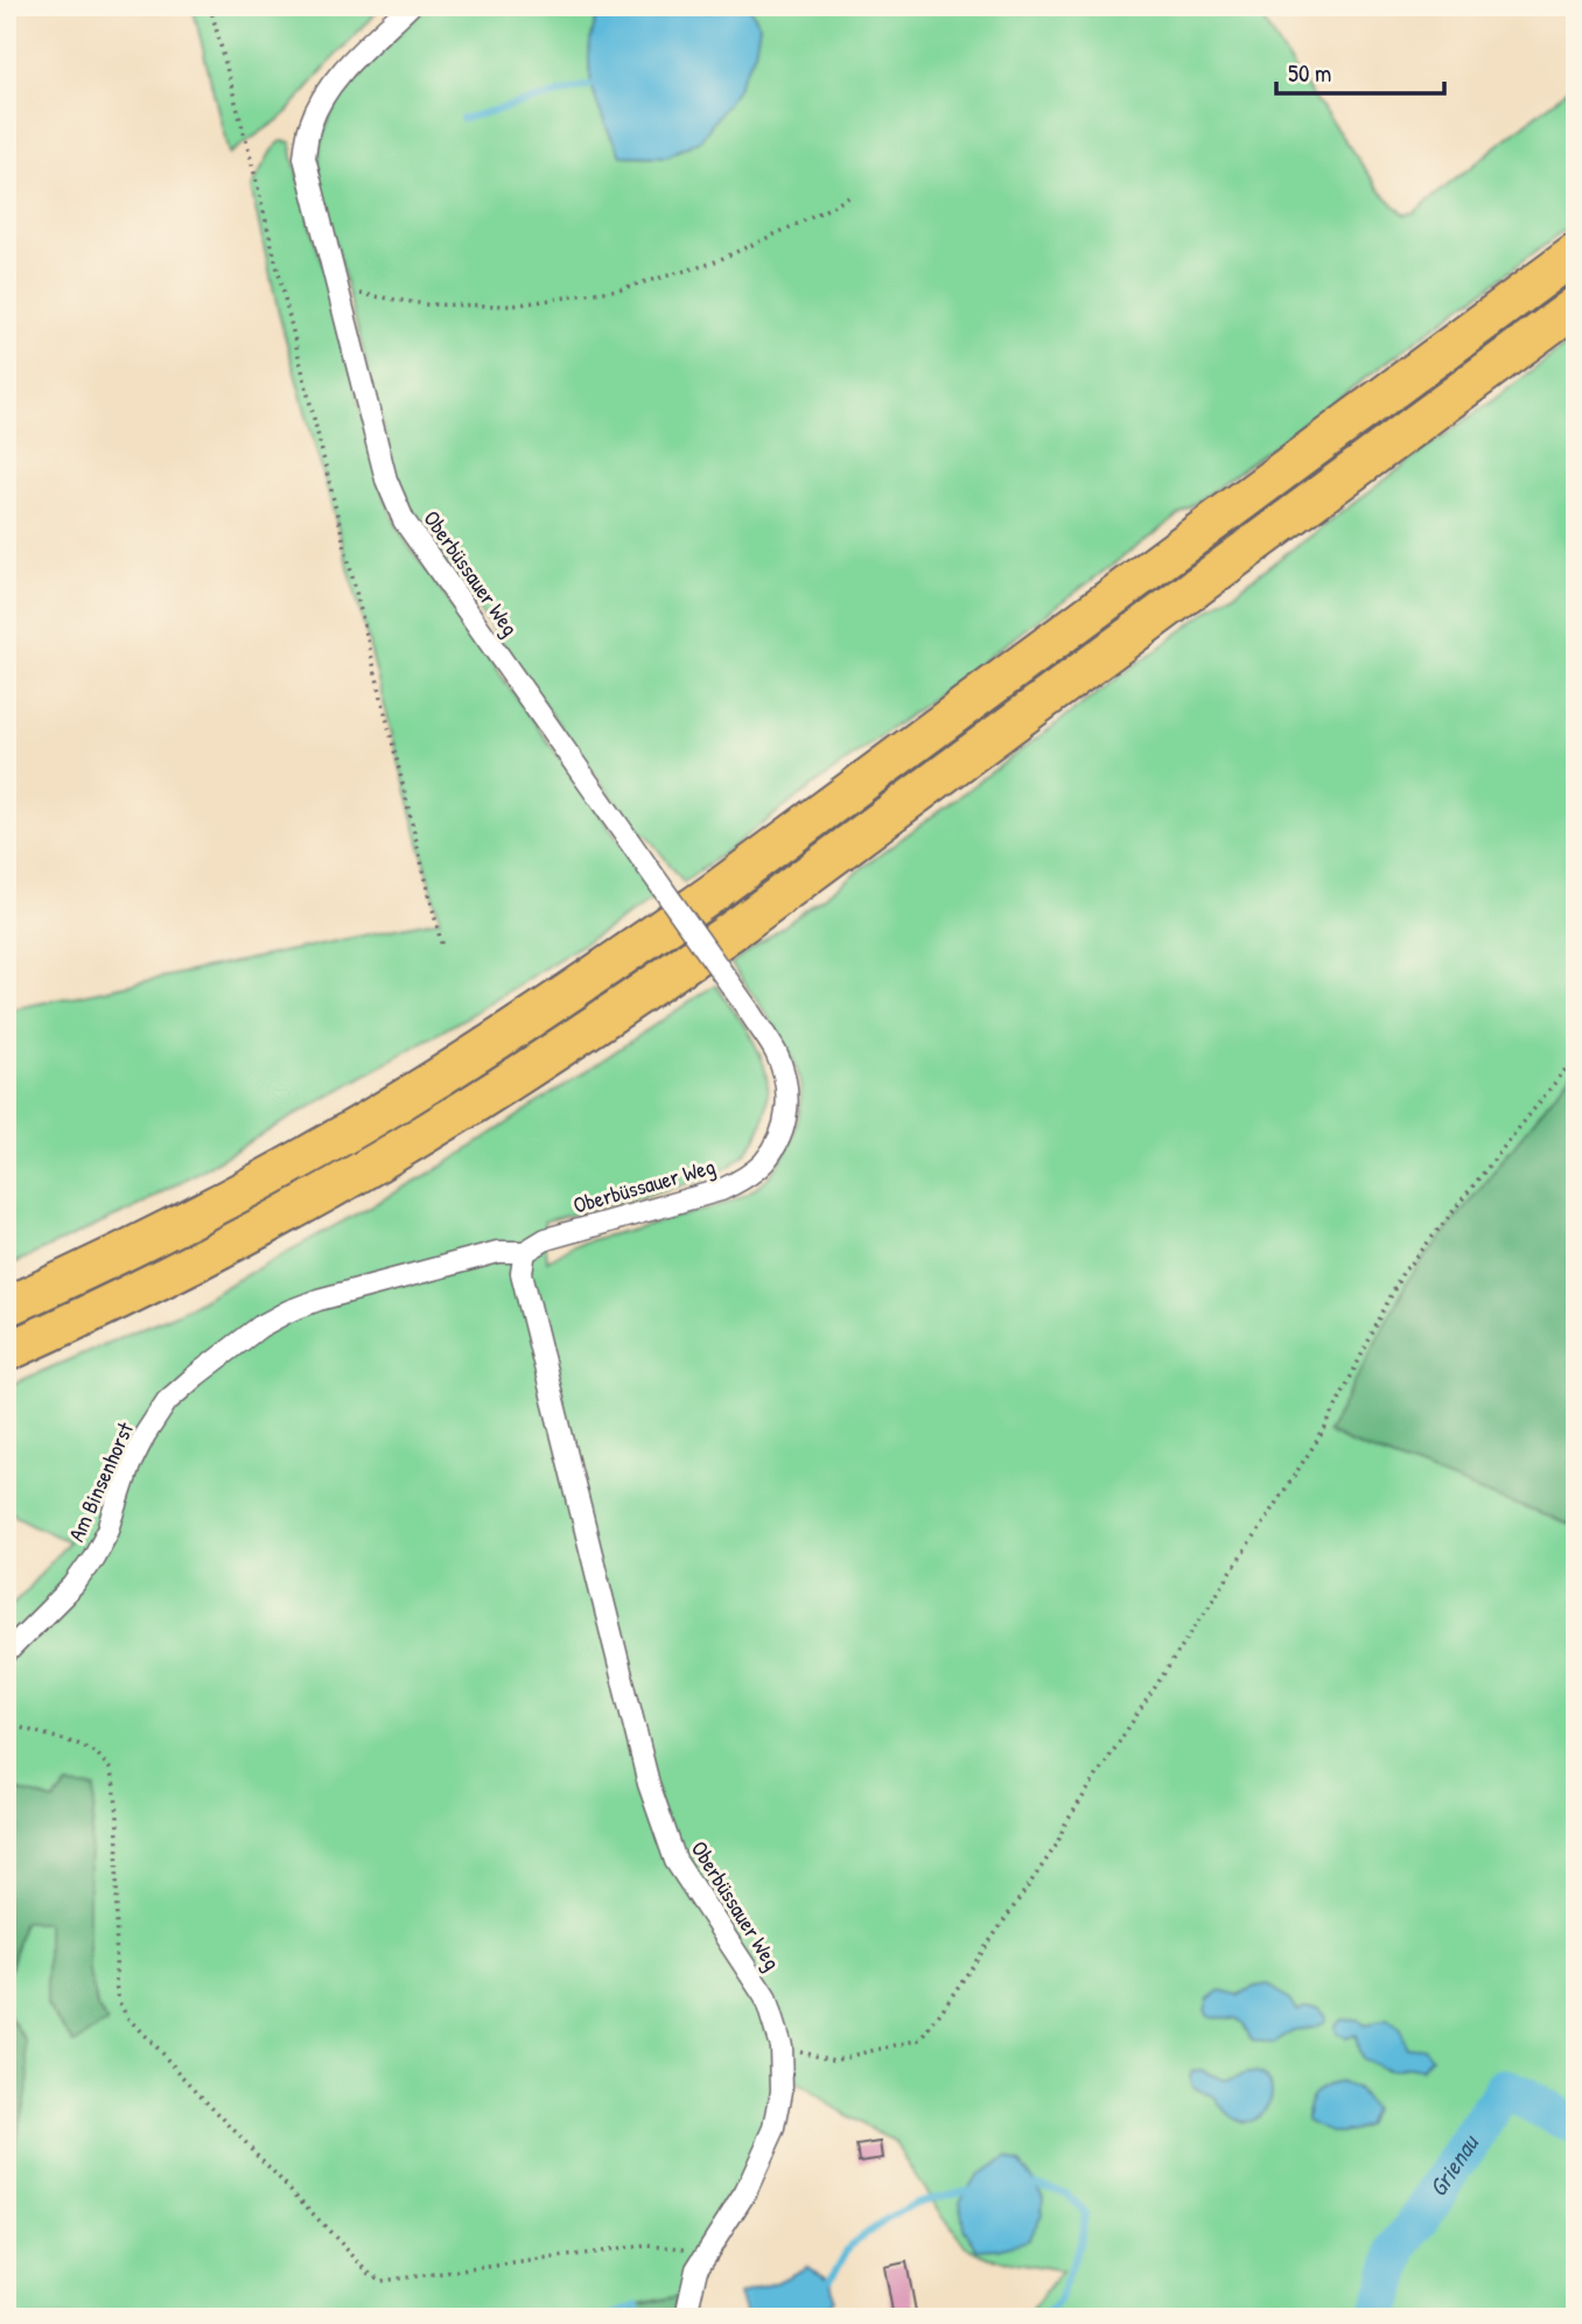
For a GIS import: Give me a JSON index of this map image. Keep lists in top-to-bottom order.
{
  "streets": {
    "street": ["Oberbüssauer Weg", "Am Binsenhorst"]
  },
  "crossings": [
    ["Oberbüssauer Weg", "Am Binsenhorst"]
  ],
  "water": ["Grienau"],
  "scale_bar": "50 m"
}
